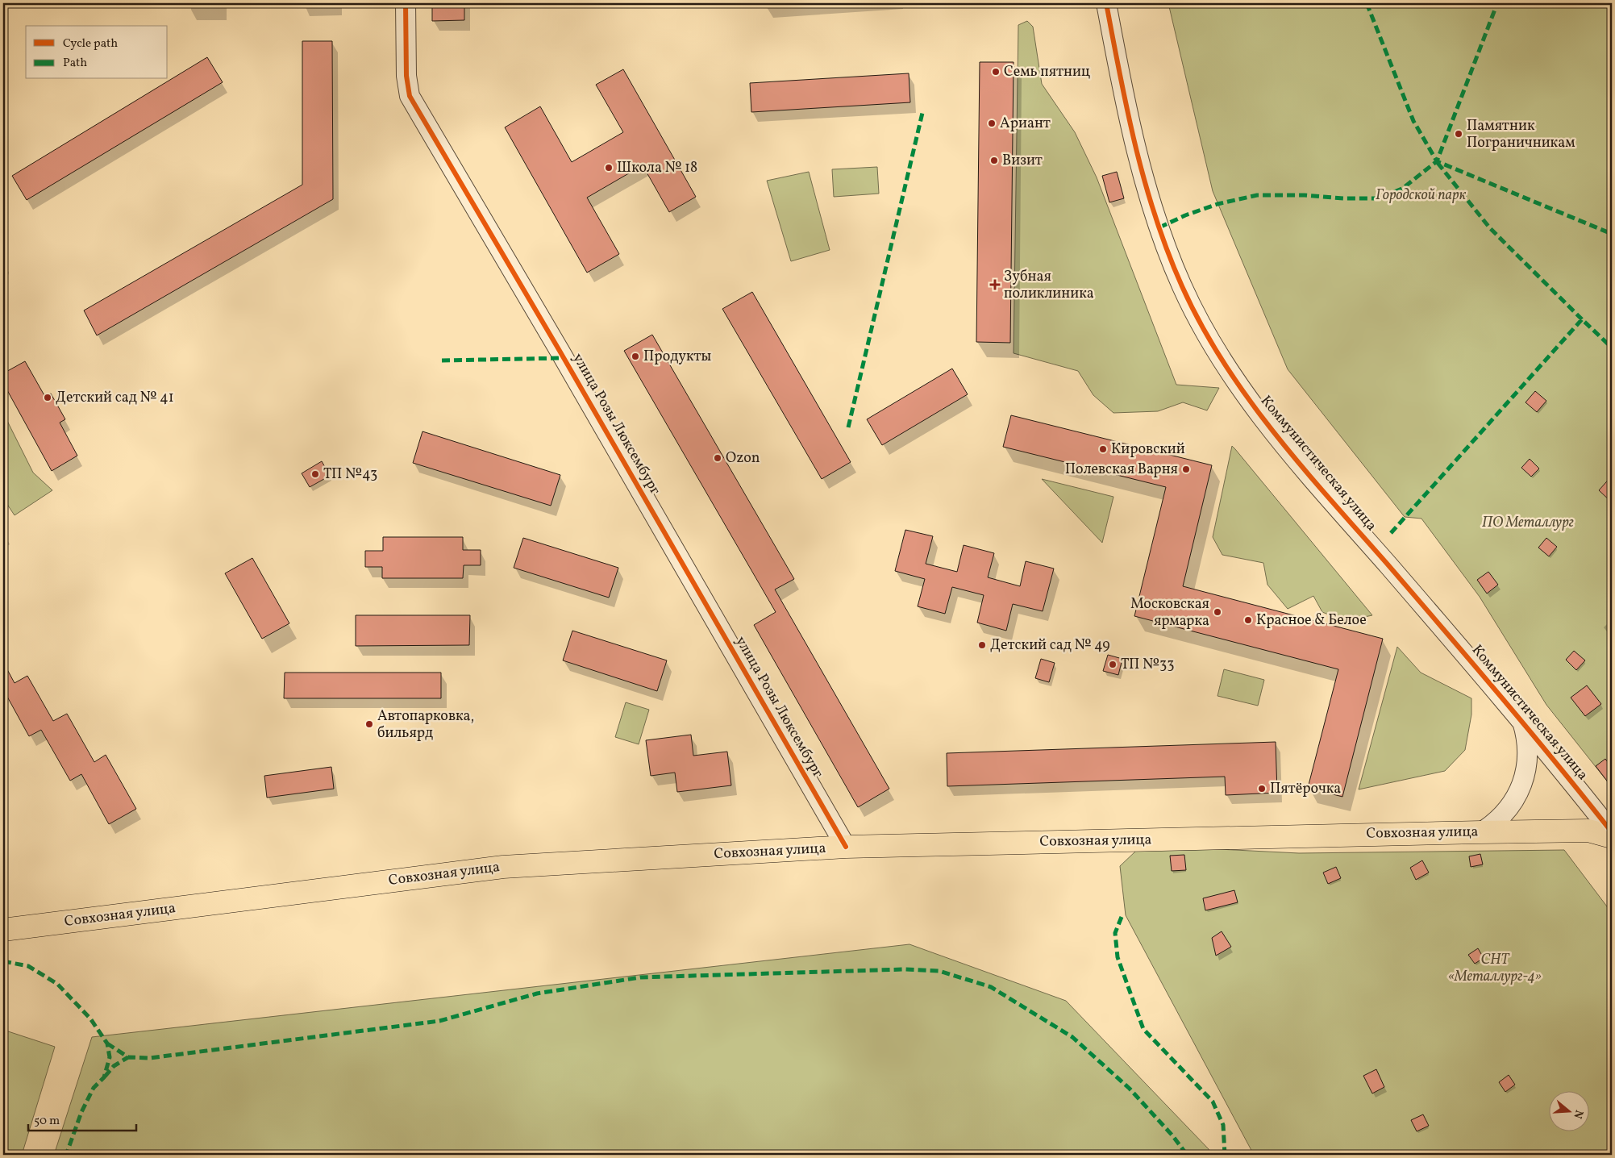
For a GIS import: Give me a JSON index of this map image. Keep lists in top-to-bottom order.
{
  "streets": {
    "main road": ["Совхозная улица"],
    "street": ["улица Розы Люксембург", "Коммунистическая улица"]
  },
  "crossings": [
    ["улица Розы Люксембург", "Совхозная улица"]
  ],
  "parks": ["Городской парк", "ПО Металлург", "СНТ «Металлург-4»"],
  "places": {
    "other": [
      "Семь пятниц",
      "Ариант",
      "Памятник Пограничникам",
      "Визит",
      "Школа № 18",
      "Продукты",
      "Детский сад № 41",
      "Кировский",
      "Ozon",
      "Полевская Варня",
      "ТП №43",
      "Московская ярмарка",
      "Красное & Белое",
      "Детский сад № 49",
      "ТП №33",
      "Автопарковка, бильярд",
      "Пятёрочка"
    ],
    "health": ["Зубная поликлиника"]
  },
  "legend": ["Cycle path", "Path"],
  "scale_bar": "50 m",
  "north": "right"
}
